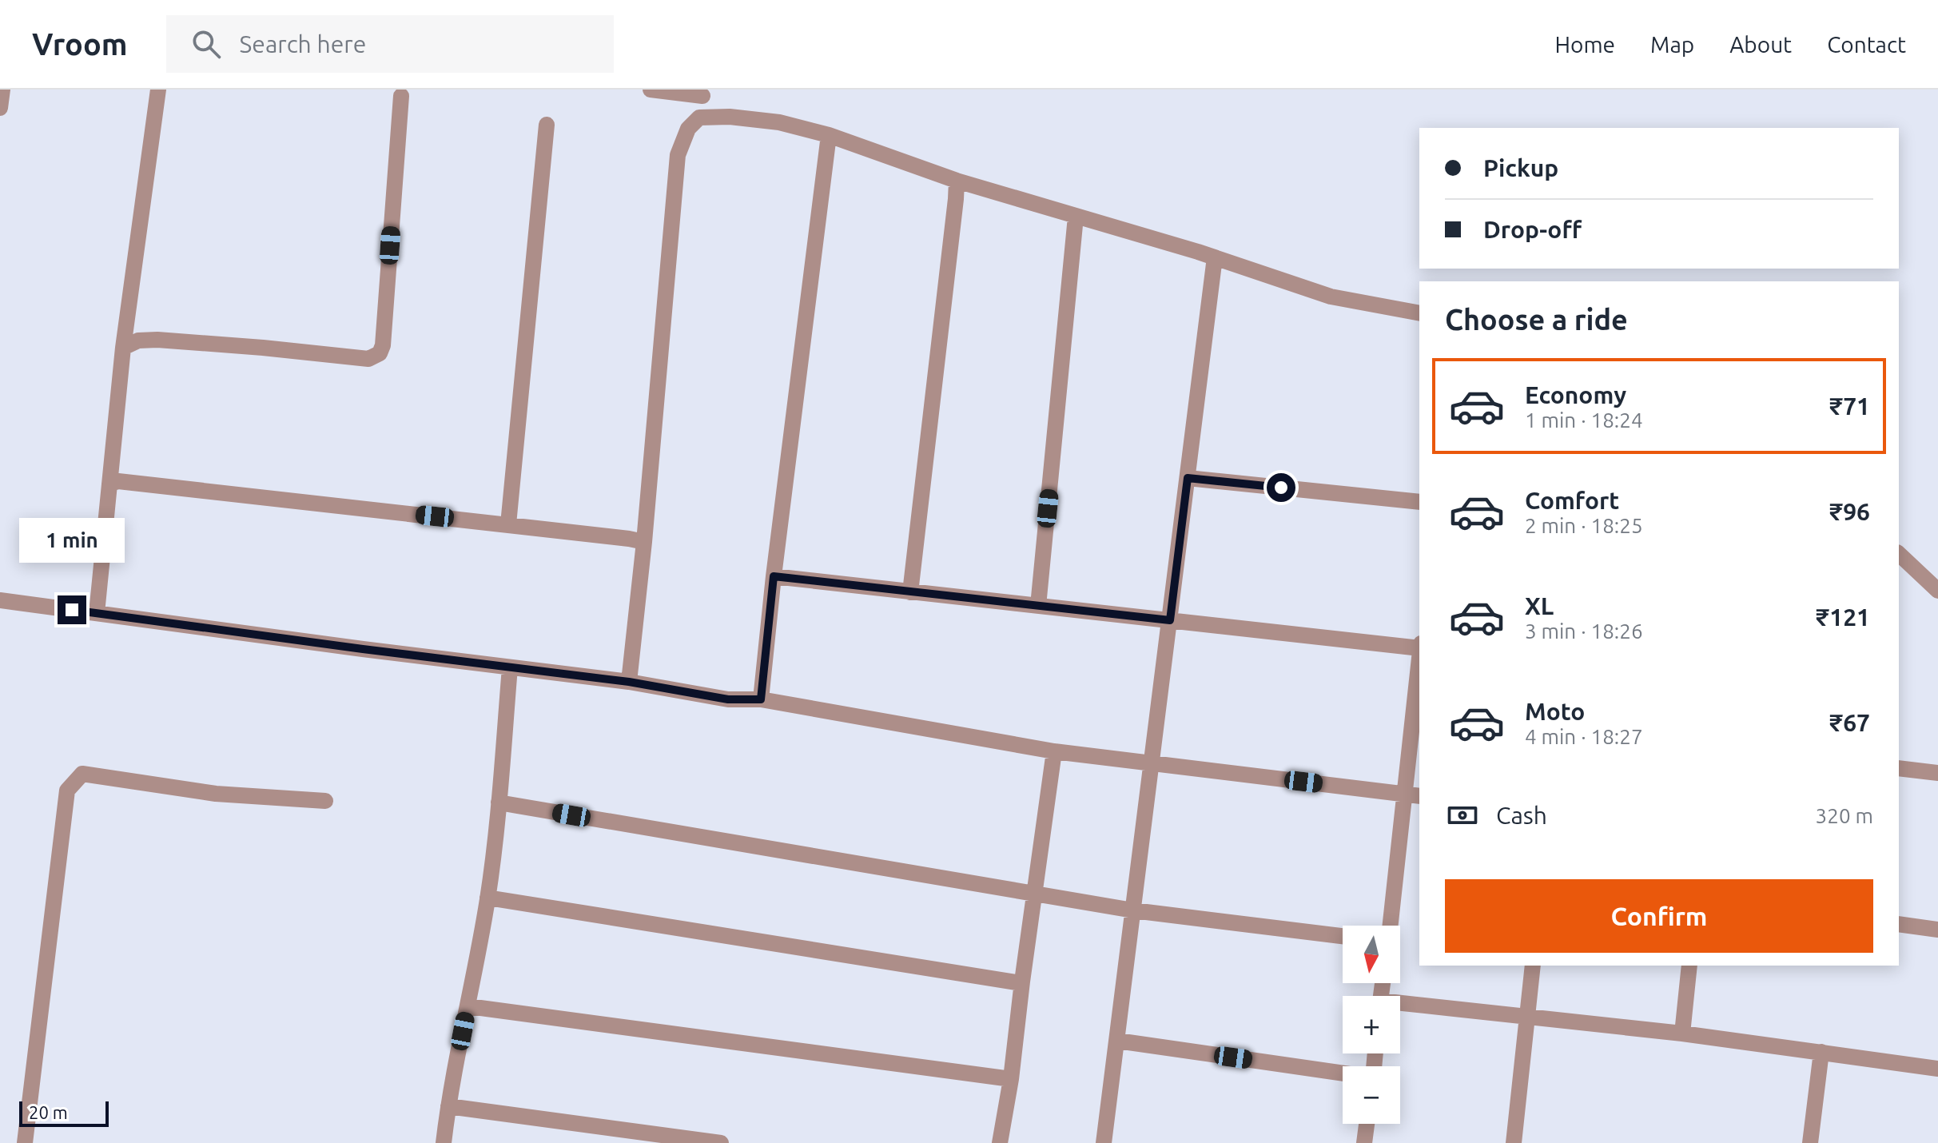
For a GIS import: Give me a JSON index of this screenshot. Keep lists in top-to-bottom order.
{
  "scale_bar": "20 m",
  "north": "bottom",
  "page": {
    "header": "Vroom",
    "search": "Search here",
    "nav": [
      "Home",
      "Map",
      "About",
      "Contact"
    ],
    "banner": ["Pickup", "Drop-off"],
    "heading": "Choose a ride",
    "list": [
      {
        "name": "Economy",
        "note": "1 min · 18:24",
        "value": "₹71"
      },
      {
        "name": "Comfort",
        "note": "2 min · 18:25",
        "value": "₹96"
      },
      {
        "name": "XL",
        "note": "3 min · 18:26",
        "value": "₹121"
      },
      {
        "name": "Moto",
        "note": "4 min · 18:27",
        "value": "₹67"
      }
    ],
    "bubble": "1 min",
    "pay": ["Cash", "320 m"],
    "buttons": "Confirm",
    "map_buttons": ["+", "−"],
    "scale": "20 m"
  }
}
